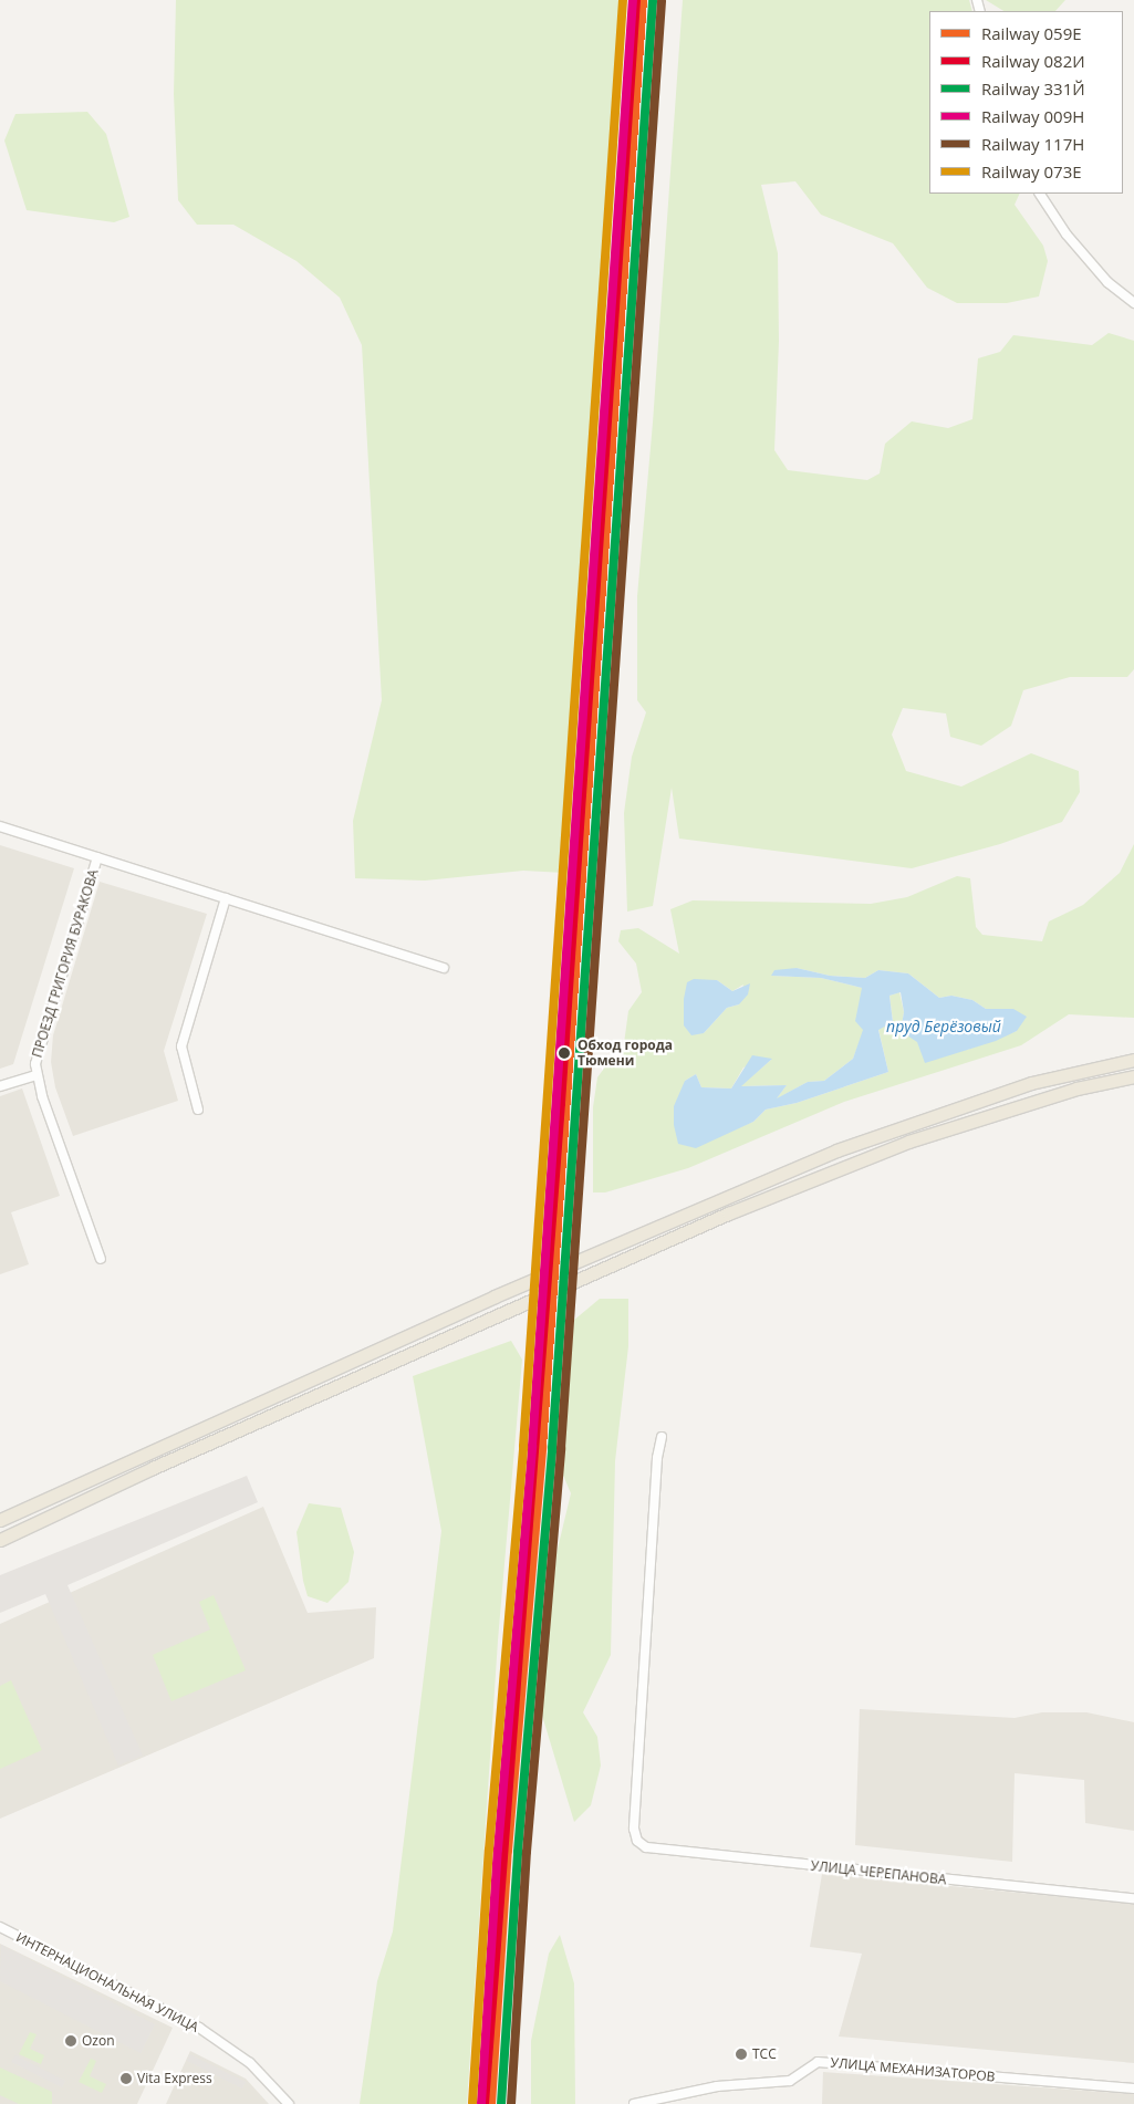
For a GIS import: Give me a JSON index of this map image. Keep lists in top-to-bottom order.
{
  "streets": {
    "street": [
      "ПРОЕЗД ГРИГОРИЯ БУРАКОВА",
      "УЛИЦА ЧЕРЕПАНОВА",
      "ИНТЕРНАЦИОНАЛЬНАЯ УЛИЦА",
      "УЛИЦА МЕХАНИЗАТОРОВ"
    ]
  },
  "water": ["пруд Берёзовый"],
  "places": [
    "Обход города Тюмени",
    "Ozon",
    "ТСС",
    "Vita Express"
  ],
  "lines": [
    "rail line 059Е",
    "rail line 082И",
    "rail line 009Н",
    "rail line 073Е",
    "rail line 331Й",
    "rail line 117Н"
  ],
  "legend": [
    "Railway 059Е",
    "Railway 082И",
    "Railway 331Й",
    "Railway 009Н",
    "Railway 117Н",
    "Railway 073Е"
  ]
}
